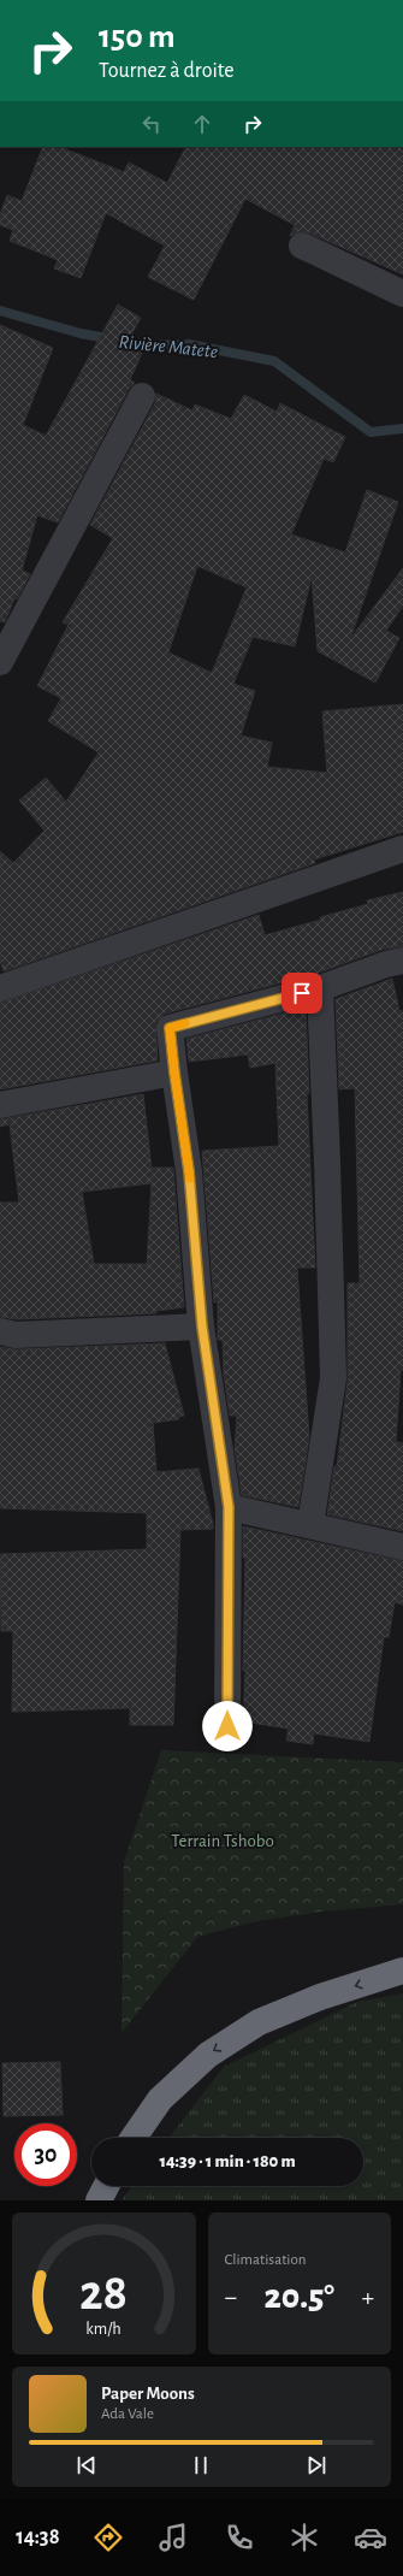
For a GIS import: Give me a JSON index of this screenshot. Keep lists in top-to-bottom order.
{
  "water": ["Rivière Matete"],
  "parks": ["Terrain Tshobo"],
  "page": {
    "turn": ["150 m", "Tournez à droite"],
    "limit": "30",
    "trip": "14:39 · 1 min · 180 m",
    "tile": "Climatisation",
    "heat": ["−", "20.5°", "+"],
    "song": ["Paper Moons", "Ada Vale"],
    "tabs": "14:38",
    "gauge": ["28", "km/h"]
  }
}
